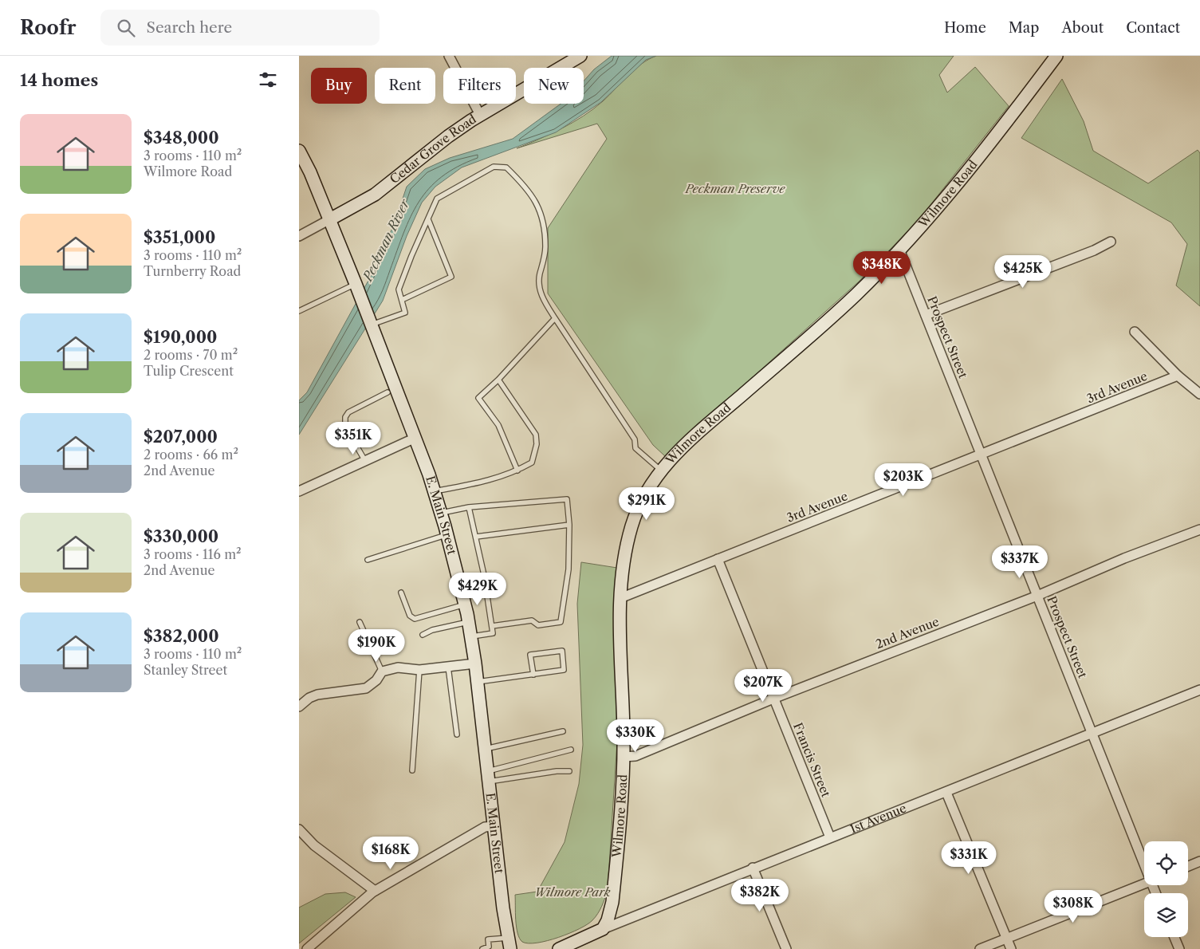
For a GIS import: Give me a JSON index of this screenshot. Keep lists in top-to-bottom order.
{
  "streets": {
    "street": [
      "Cedar Grove Road",
      "Wilmore Road",
      "Prospect Street",
      "3rd Avenue",
      "E. Main Street",
      "2nd Avenue",
      "Francis Street",
      "1st Avenue"
    ]
  },
  "crossings": [
    ["Cedar Grove Road", "E. Main Street"],
    ["Wilmore Road", "Prospect Street"],
    ["Wilmore Road", "3rd Avenue"],
    ["Wilmore Road", "2nd Avenue"],
    ["Wilmore Road", "1st Avenue"],
    ["Prospect Street", "3rd Avenue"],
    ["Prospect Street", "2nd Avenue"],
    ["Prospect Street", "1st Avenue"],
    ["3rd Avenue", "Francis Street"],
    ["2nd Avenue", "Francis Street"],
    ["Francis Street", "1st Avenue"]
  ],
  "water": ["Peckman River"],
  "parks": ["Peckman Preserve", "Wilmore Park"],
  "page": {
    "header": "Roofr",
    "search": "Search here",
    "nav": [
      "Home",
      "Map",
      "About",
      "Contact"
    ],
    "heading": "14 homes",
    "chip": [
      "Buy",
      "Rent",
      "Filters",
      "New"
    ],
    "list": [
      {
        "name": "$348,000",
        "note": "3 rooms · 110 m² · Wilmore Road"
      },
      {
        "name": "$351,000",
        "note": "3 rooms · 110 m² · Turnberry Road"
      },
      {
        "name": "$190,000",
        "note": "2 rooms · 70 m² · Tulip Crescent"
      },
      {
        "name": "$207,000",
        "note": "2 rooms · 66 m² · 2nd Avenue"
      },
      {
        "name": "$330,000",
        "note": "3 rooms · 116 m² · 2nd Avenue"
      },
      {
        "name": "$382,000",
        "note": "3 rooms · 110 m² · Stanley Street"
      }
    ],
    "price": [
      "$348K",
      "$425K",
      "$351K",
      "$203K",
      "$291K",
      "$337K",
      "$429K",
      "$190K",
      "$207K",
      "$330K",
      "$168K",
      "$331K",
      "$382K",
      "$308K"
    ]
  }
}
